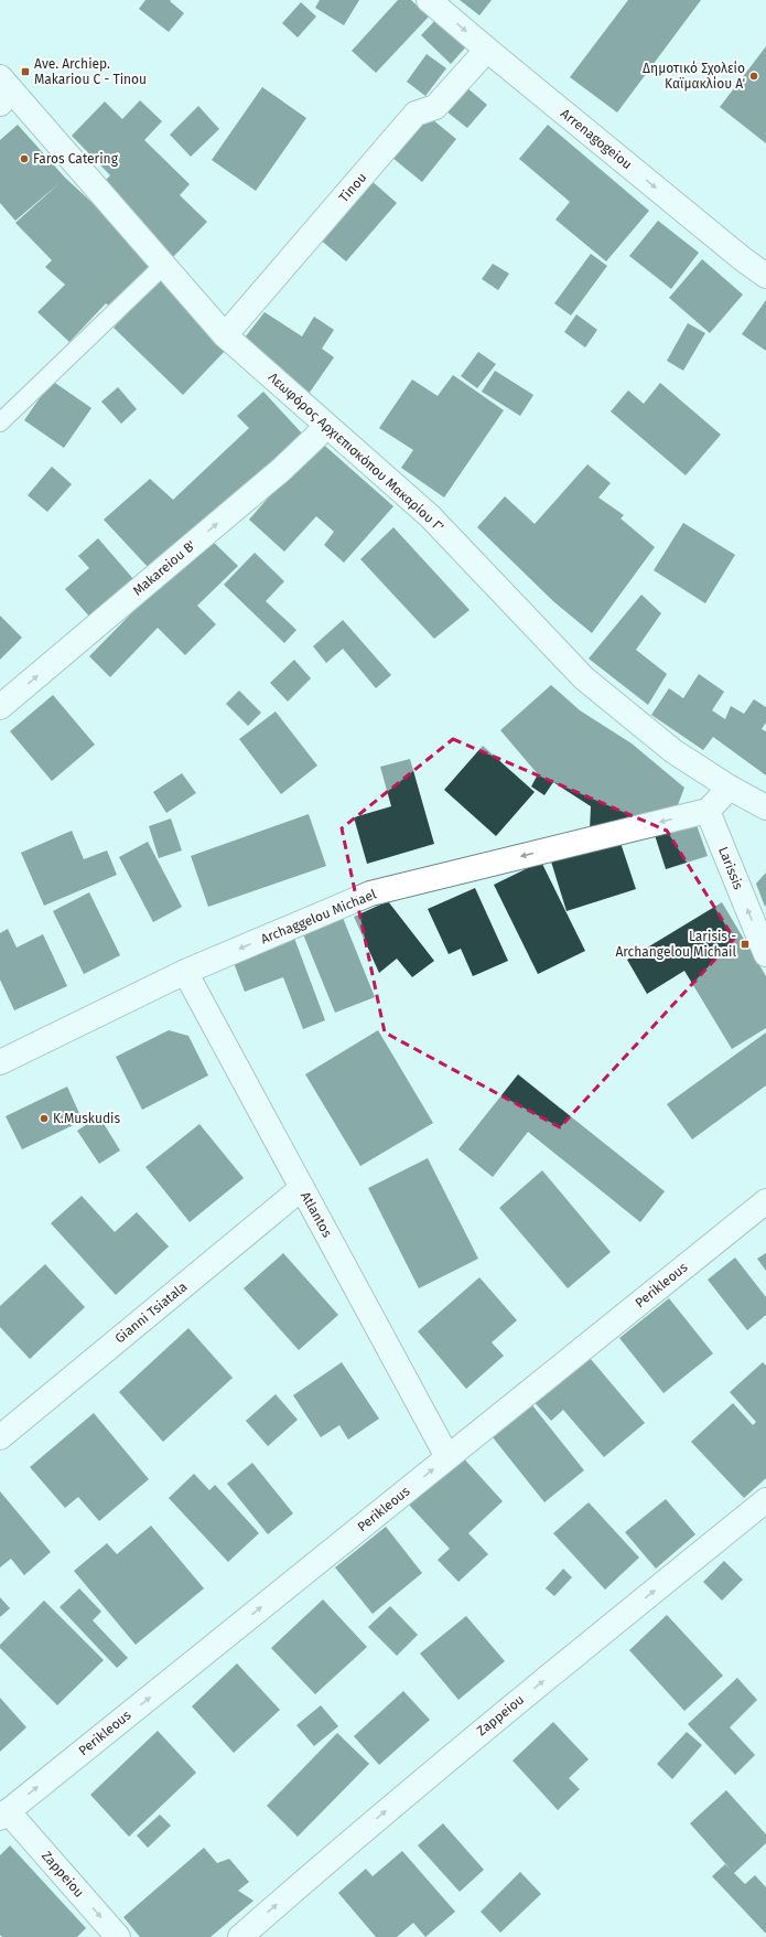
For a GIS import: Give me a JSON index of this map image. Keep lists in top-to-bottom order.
{
  "streets": {
    "street": [
      "Arrenagogeiou",
      "Tinou",
      "Λεωφόρος Αρχιεπισκόπου Μακαρίου Γ'",
      "Makareiou B'",
      "Larissis",
      "Archaggelou Michael",
      "Atlantos",
      "Perikleous",
      "Gianni Tsiatala",
      "Zappeiou"
    ]
  },
  "crossings": [
    ["Arrenagogeiou", "Tinou"],
    ["Tinou", "Λεωφόρος Αρχιεπισκόπου Μακαρίου Γ'"],
    ["Λεωφόρος Αρχιεπισκόπου Μακαρίου Γ'", "Makareiou B'"],
    ["Larissis", "Archaggelou Michael"],
    ["Archaggelou Michael", "Atlantos"],
    ["Atlantos", "Perikleous"],
    ["Atlantos", "Gianni Tsiatala"],
    ["Perikleous", "Zappeiou"]
  ],
  "one_way": [
    "Arrenagogeiou",
    "Makareiou B'",
    "Larissis",
    "Archaggelou Michael",
    "Perikleous",
    "Zappeiou"
  ],
  "places": {
    "transit": ["Ave. Archiep. Makariou C - Tinou", "Larisis - Archangelou Michail"],
    "other": ["Δημοτικό Σχολείο Καϊμακλίου Α΄", "Faros Catering", "K.Muskudis"]
  }
}
